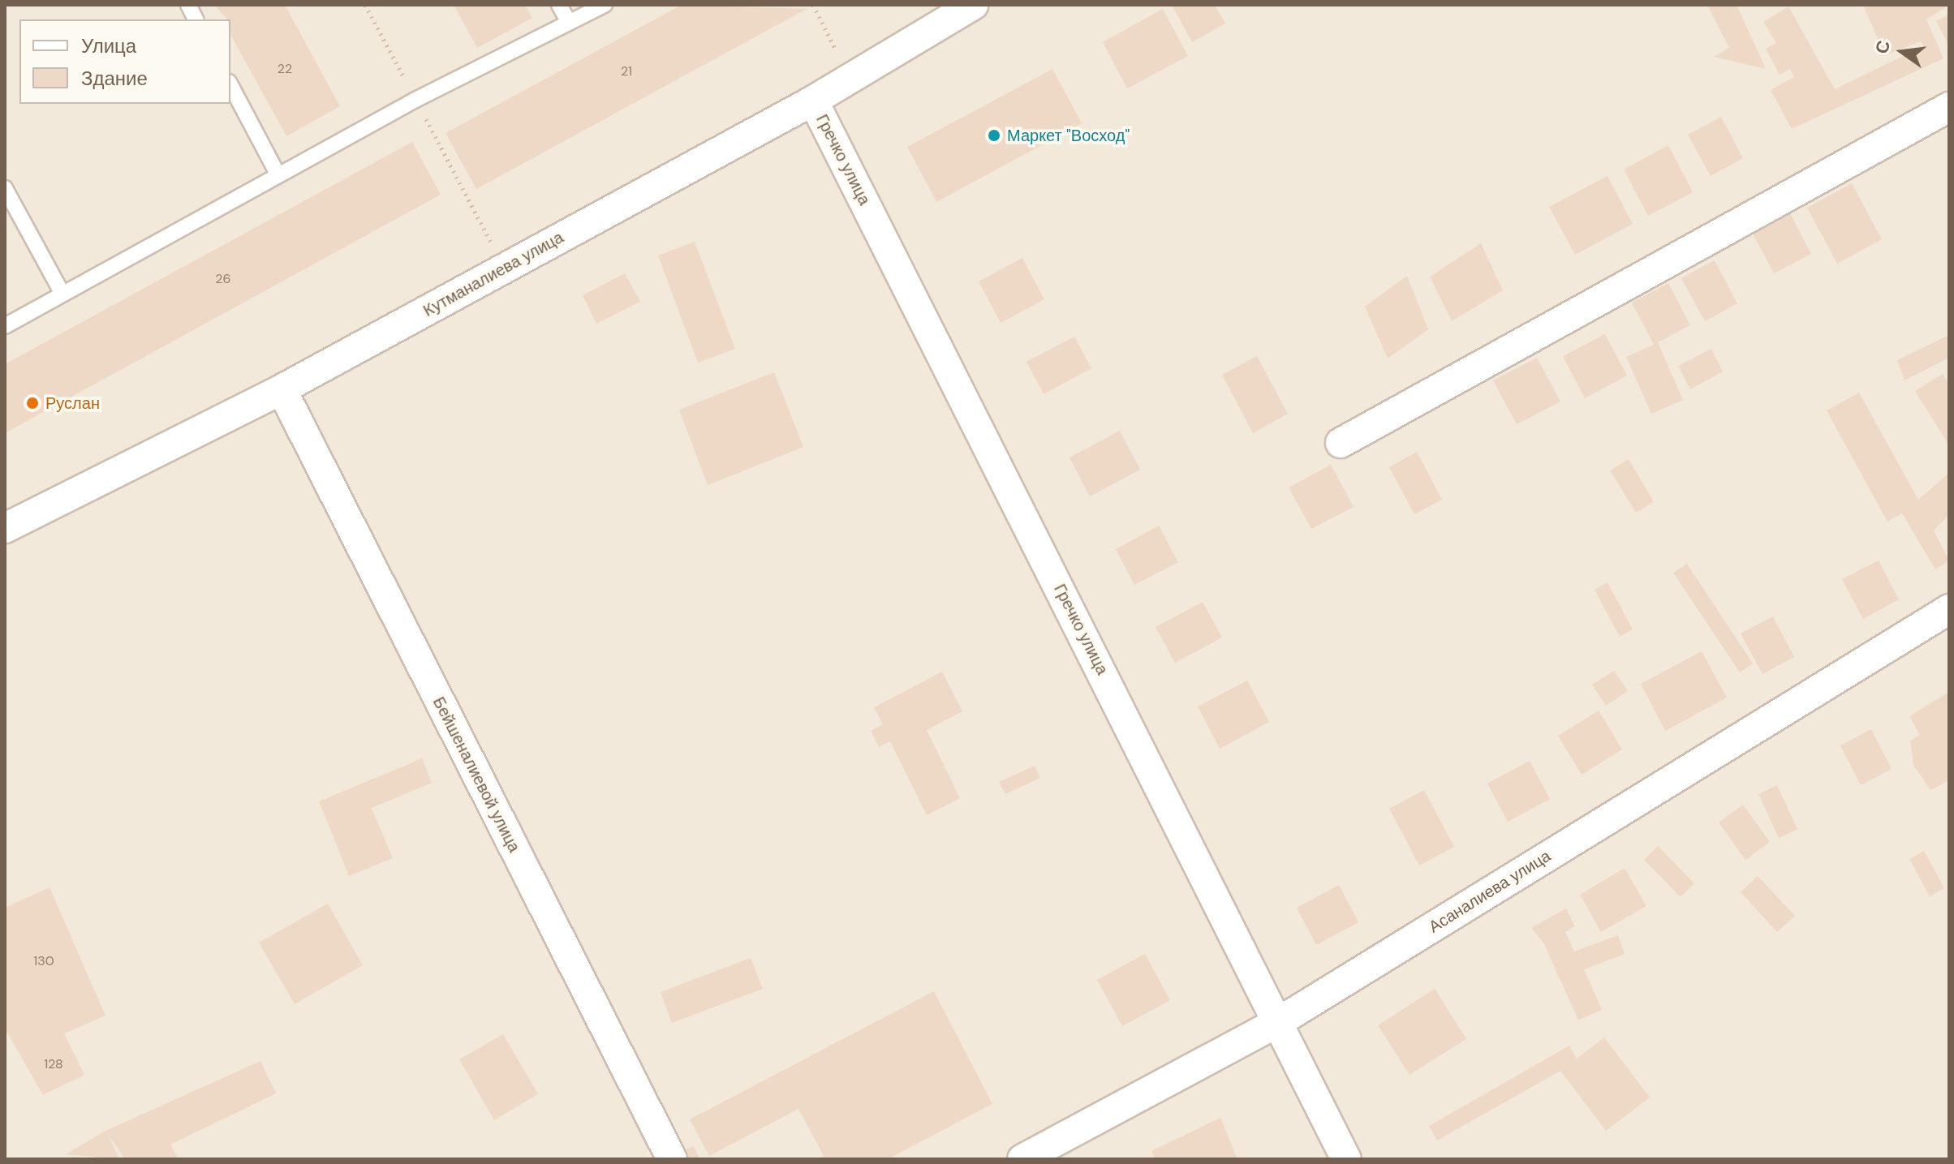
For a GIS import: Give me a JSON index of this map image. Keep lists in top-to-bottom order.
{
  "streets": {
    "street": [
      "Гречко улица",
      "Кутманалиева улица",
      "Бейшеналиевой улица",
      "Асаналиева улица"
    ]
  },
  "crossings": [
    ["Гречко улица", "Кутманалиева улица"],
    ["Гречко улица", "Асаналиева улица"],
    ["Кутманалиева улица", "Бейшеналиевой улица"]
  ],
  "places": ["Маркет \"Восход\"", "Руслан"],
  "house_numbers": [
    "22",
    "21",
    "26",
    "130",
    "128"
  ],
  "legend": ["Улица", "Здание"],
  "north": "left"
}
